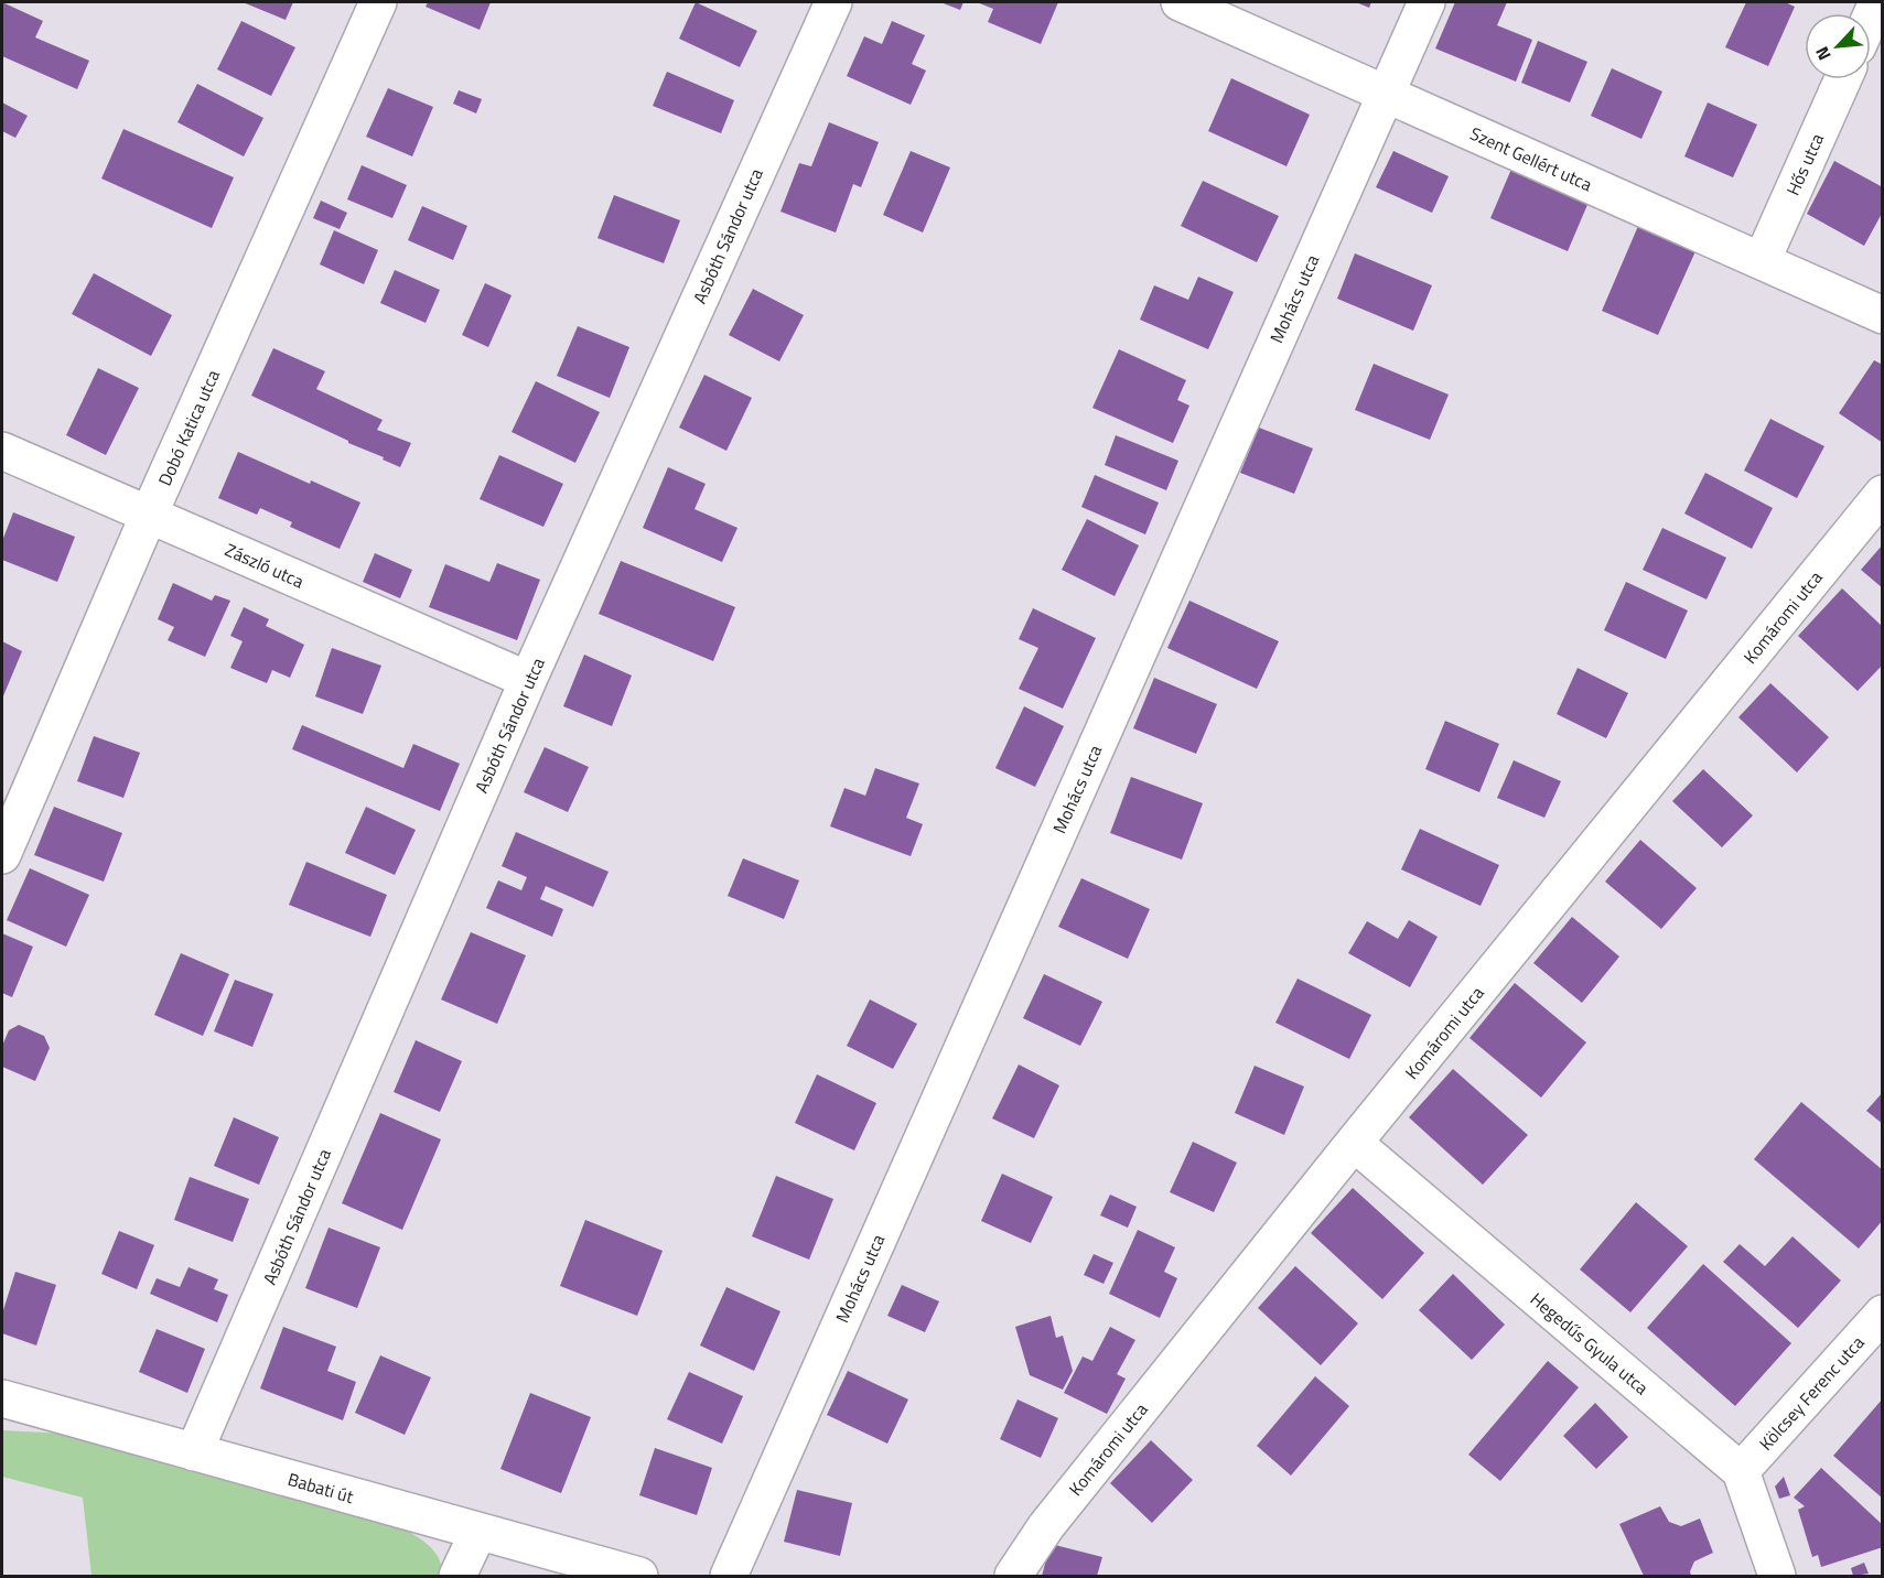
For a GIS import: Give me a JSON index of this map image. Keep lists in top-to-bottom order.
{
  "streets": {
    "street": [
      "Szent Gellért utca",
      "Hős utca",
      "Asbóth Sándor utca",
      "Mohács utca",
      "Dobó Katica utca",
      "Zászló utca",
      "Komáromi utca",
      "Hegedűs Gyula utca",
      "Kölcsey Ferenc utca",
      "Babati út"
    ]
  },
  "crossings": [
    ["Szent Gellért utca", "Hős utca"],
    ["Szent Gellért utca", "Mohács utca"],
    ["Asbóth Sándor utca", "Zászló utca"],
    ["Asbóth Sándor utca", "Babati út"],
    ["Dobó Katica utca", "Zászló utca"],
    ["Komáromi utca", "Hegedűs Gyula utca"],
    ["Hegedűs Gyula utca", "Kölcsey Ferenc utca"]
  ],
  "north": "bottom left"
}
